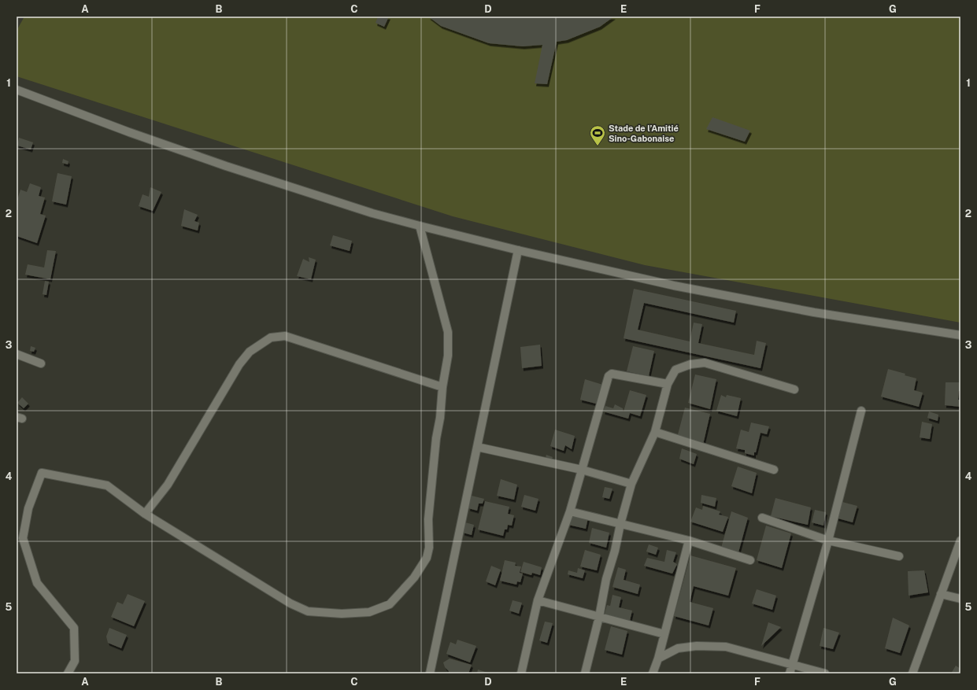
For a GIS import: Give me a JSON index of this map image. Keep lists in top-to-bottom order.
{
  "places": {
    "sports": ["Stade de l’Amitié Sino-Gabonaise"]
  },
  "grid": {
    "columns": [
      "A",
      "B",
      "C",
      "D",
      "E",
      "F",
      "G"
    ],
    "rows": [
      "1",
      "2",
      "3",
      "4",
      "5"
    ]
  }
}
